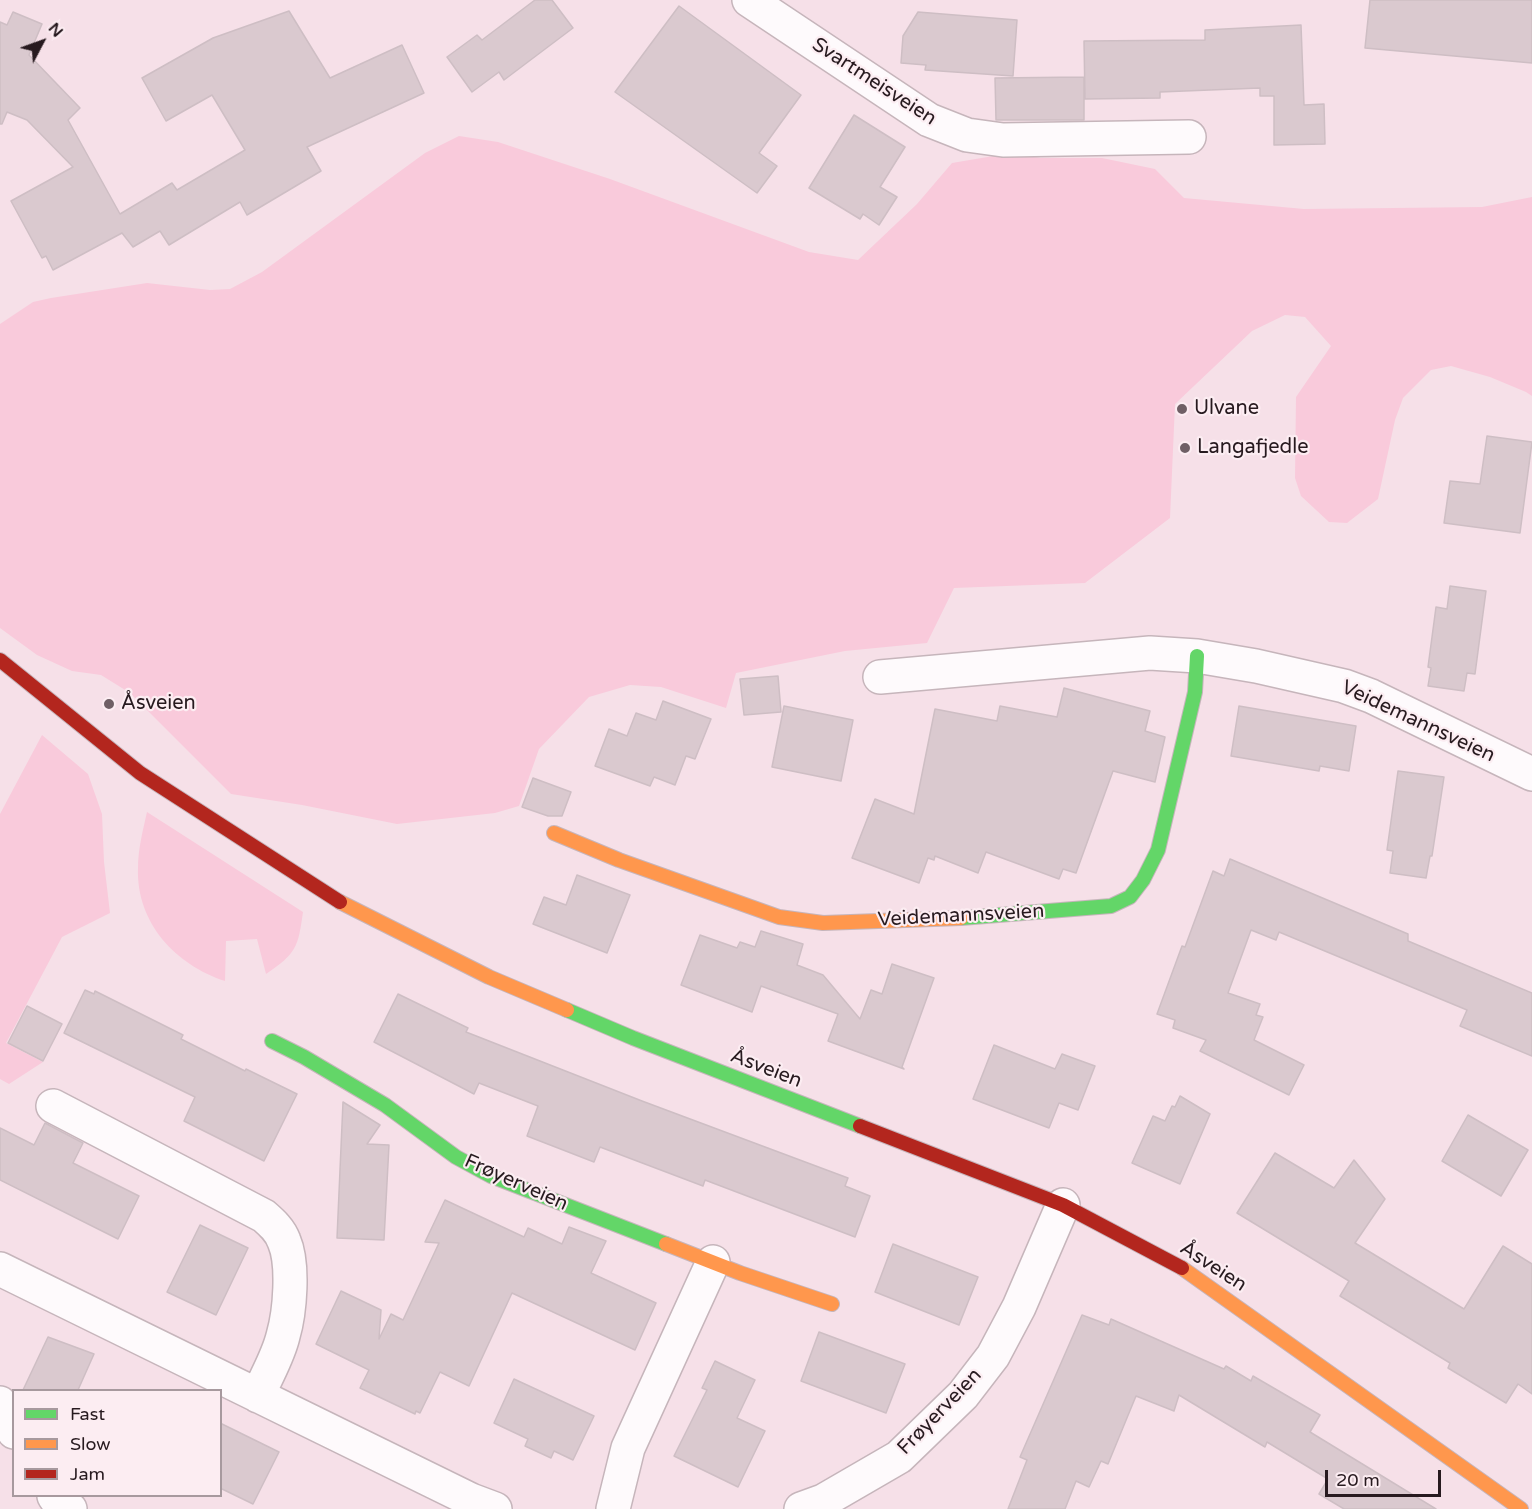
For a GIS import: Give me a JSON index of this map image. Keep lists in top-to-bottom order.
{
  "streets": {
    "street": [
      "Svartmeisveien",
      "Veidemannsveien",
      "Åsveien",
      "Frøyerveien"
    ]
  },
  "crossings": [
    ["Åsveien", "Frøyerveien"]
  ],
  "places": ["Ulvane", "Langafjedle", "Åsveien"],
  "legend": ["Fast", "Slow", "Jam"],
  "scale_bar": "20 m",
  "north": "top right"
}
